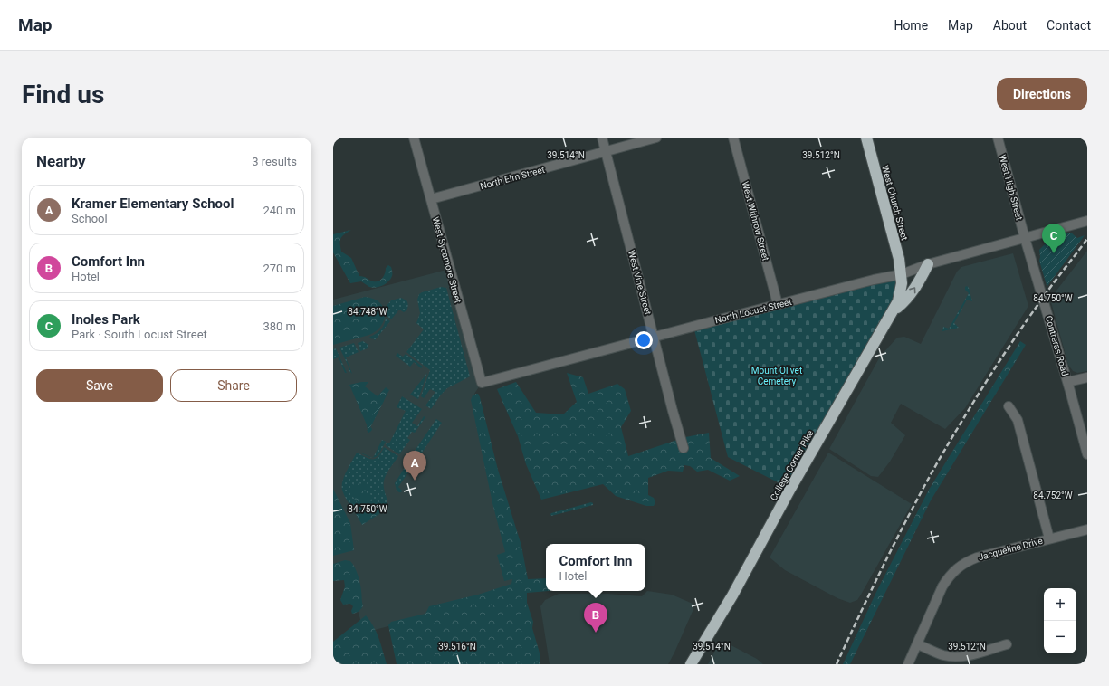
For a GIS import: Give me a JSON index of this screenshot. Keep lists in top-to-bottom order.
{
  "streets": {
    "highway": ["West Church Street", "College Corner Pike"],
    "street": [
      "North Elm Street",
      "West High Street",
      "West Withrow Street",
      "West Sycamore Street",
      "West Vine Street",
      "North Locust Street",
      "Contreras Road",
      "Jacqueline Drive"
    ]
  },
  "crossings": [
    ["North Elm Street", "West Sycamore Street"],
    ["North Elm Street", "West Vine Street"],
    ["West High Street", "North Locust Street"],
    ["West High Street", "Contreras Road"],
    ["West Church Street", "North Locust Street"],
    ["West Church Street", "College Corner Pike"],
    ["West Withrow Street", "North Locust Street"],
    ["West Sycamore Street", "North Locust Street"],
    ["West Vine Street", "North Locust Street"],
    ["North Locust Street", "Contreras Road"],
    ["North Locust Street", "College Corner Pike"]
  ],
  "parks": ["Mount Olivet Cemetery"],
  "page": {
    "header": "Map",
    "nav": [
      "Home",
      "Map",
      "About",
      "Contact"
    ],
    "buttons": [
      "Directions",
      ["Save", "Share"]
    ],
    "title": "Find us",
    "heading": ["Nearby", "3 results"],
    "list": [
      {
        "mark": "A",
        "name": "Kramer Elementary School",
        "note": "School",
        "value": "240 m"
      },
      {
        "mark": "B",
        "name": "Comfort Inn",
        "note": "Hotel",
        "value": "270 m"
      },
      {
        "mark": "C",
        "name": "Inoles Park",
        "note": "Park · South Locust Street",
        "value": "380 m"
      }
    ],
    "pins": ["C", "A", "B"],
    "popup": ["Comfort Inn", "Hotel"],
    "map_buttons": ["+", "−"]
  },
  "coordinates": [
    "39.514°N",
    "39.512°N",
    "84.750°W",
    "84.748°W",
    "84.752°W",
    "39.516°N"
  ]
}
